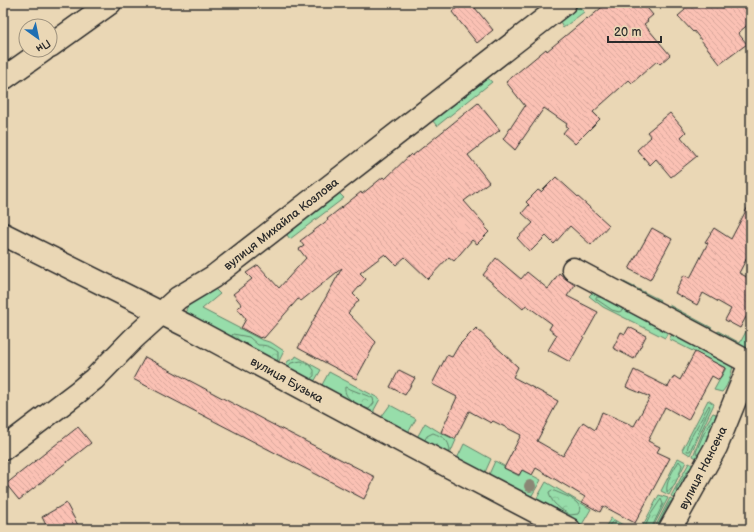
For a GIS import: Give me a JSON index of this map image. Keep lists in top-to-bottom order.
{
  "streets": {
    "street": ["вулиця Михайла Козлова", "вулиця Бузька", "вулиця Нансена"]
  },
  "crossings": [
    ["вулиця Михайла Козлова", "вулиця Бузька"]
  ],
  "scale_bar": "20 m",
  "north": "bottom right"
}
